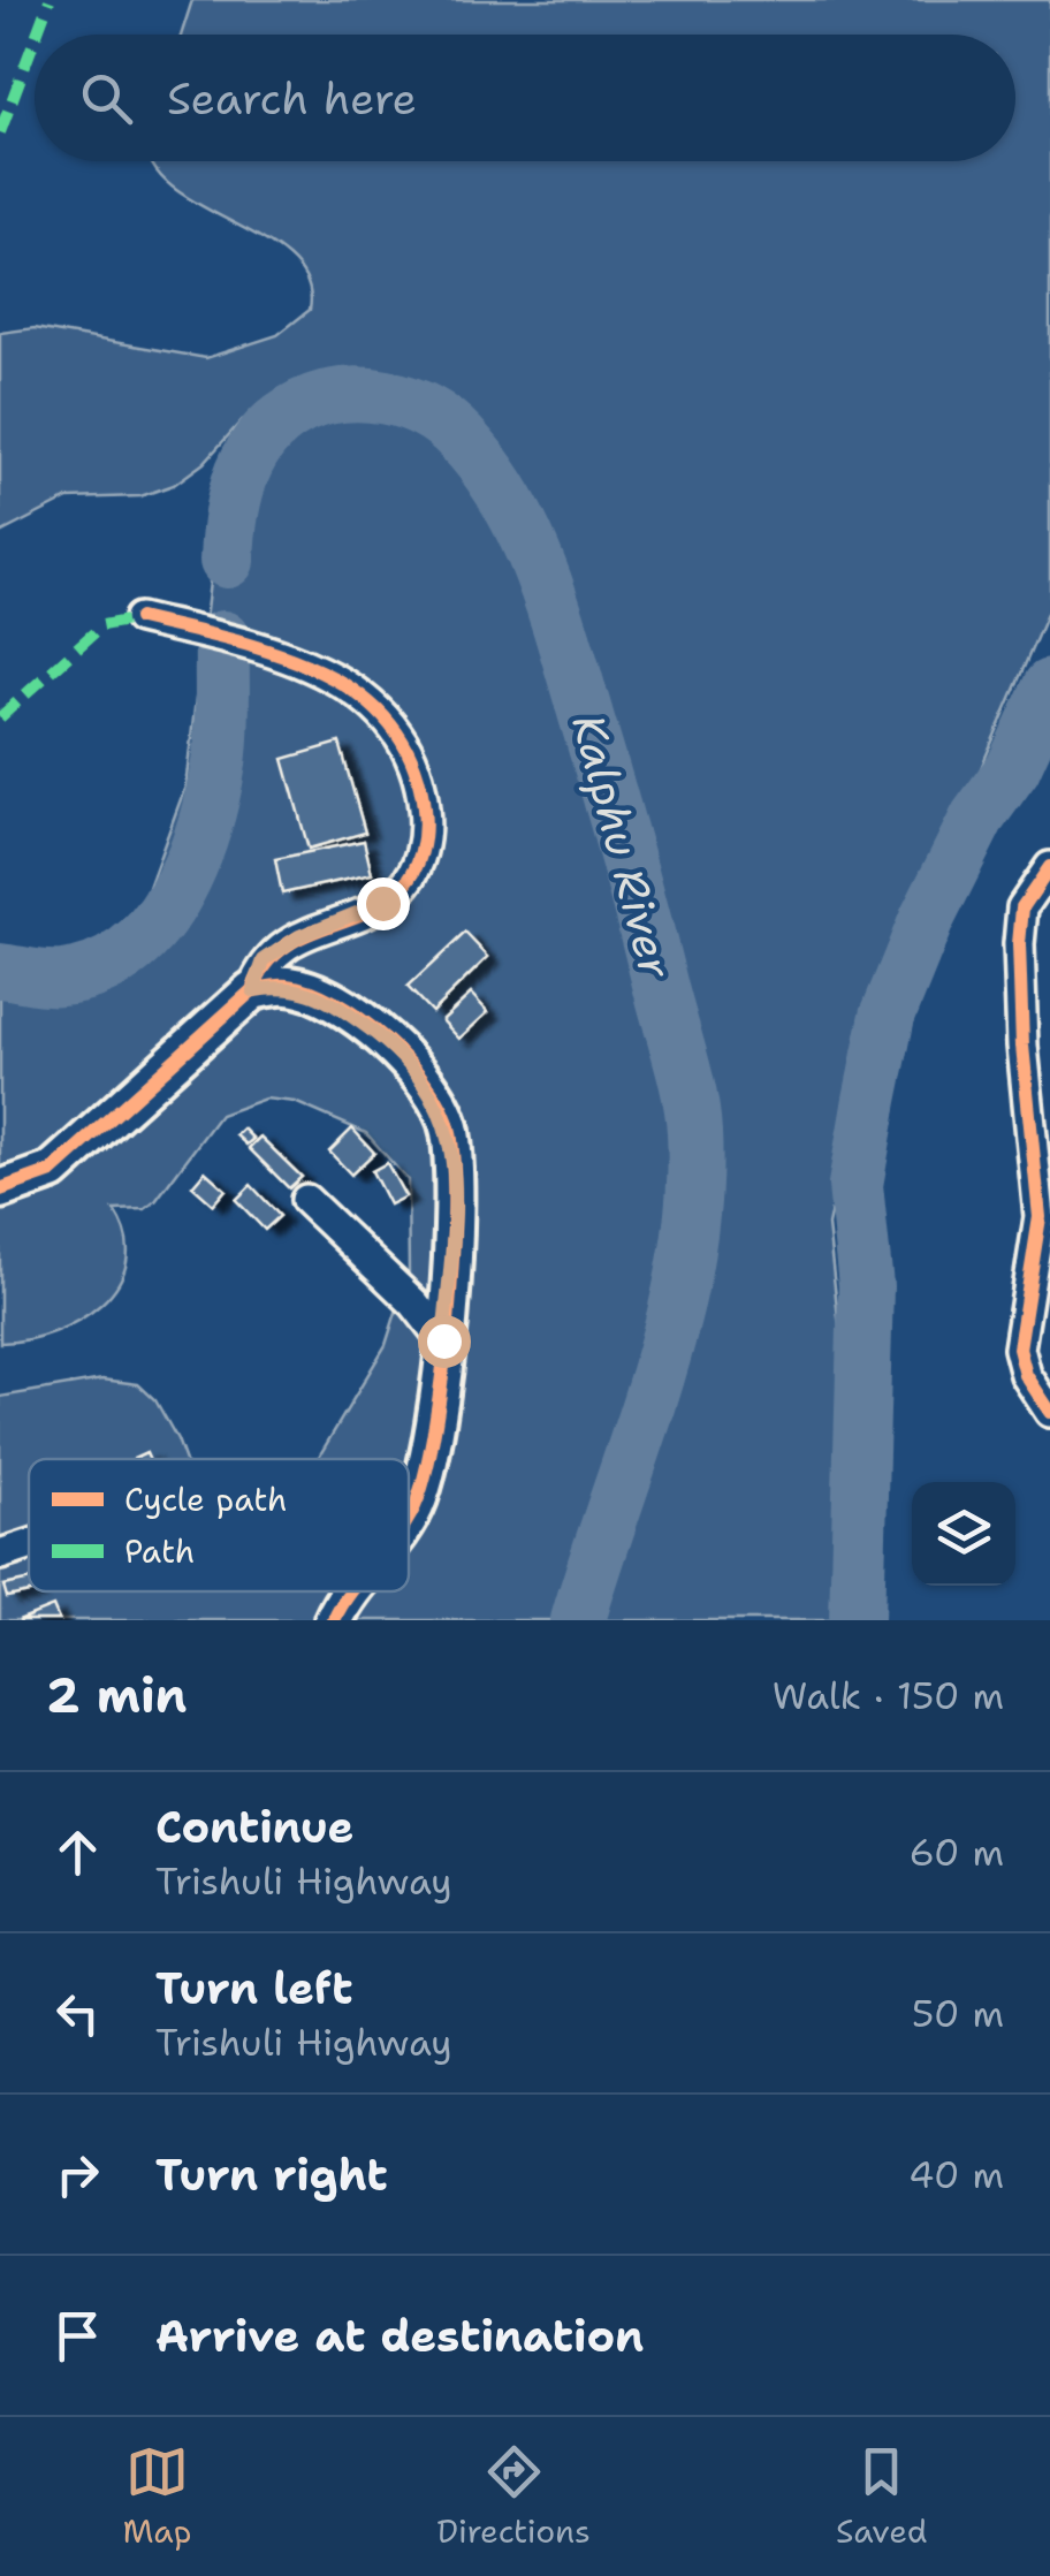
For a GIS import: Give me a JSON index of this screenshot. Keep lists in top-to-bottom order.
{
  "water": ["Kalphu River"],
  "legend": ["Cycle path", "Path"],
  "page": {
    "search": "Search here",
    "heading": ["2 min", "Walk · 150 m"],
    "list": [
      ["Continue", "Trishuli Highway", "60 m"],
      ["Turn left", "Trishuli Highway", "50 m"],
      ["Turn right", "40 m"],
      "Arrive at destination"
    ],
    "nav": ["Map", "Directions", "Saved"]
  }
}
